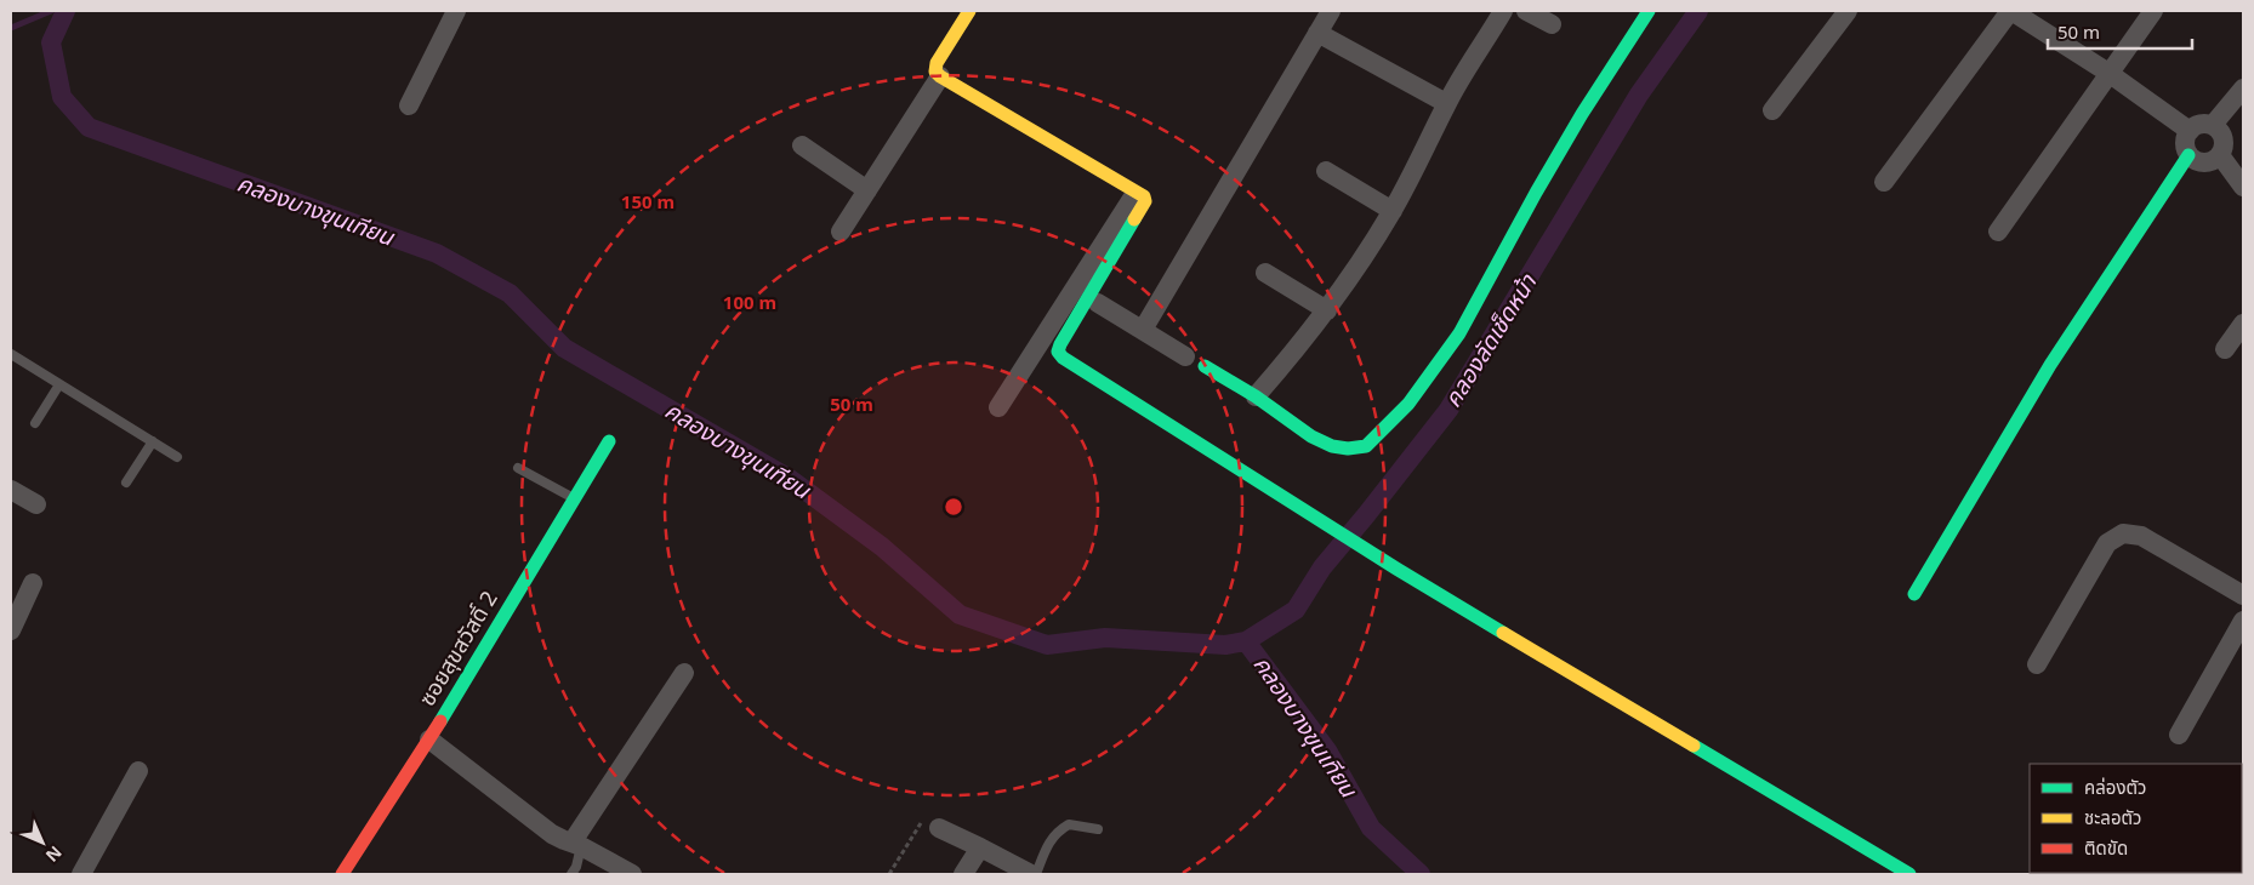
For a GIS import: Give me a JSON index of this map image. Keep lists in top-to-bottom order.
{
  "streets": {
    "street": ["ซอยสุขสวัสดิ์ 2"]
  },
  "water": ["คลองบางขุนเทียน", "คลองลัดเช็ดหน้า"],
  "legend": ["คล่องตัว", "ชะลอตัว", "ติดขัด"],
  "scale_bar": "50 m",
  "north": "bottom right",
  "rings": ["150 m", "100 m", "50 m"]
}
